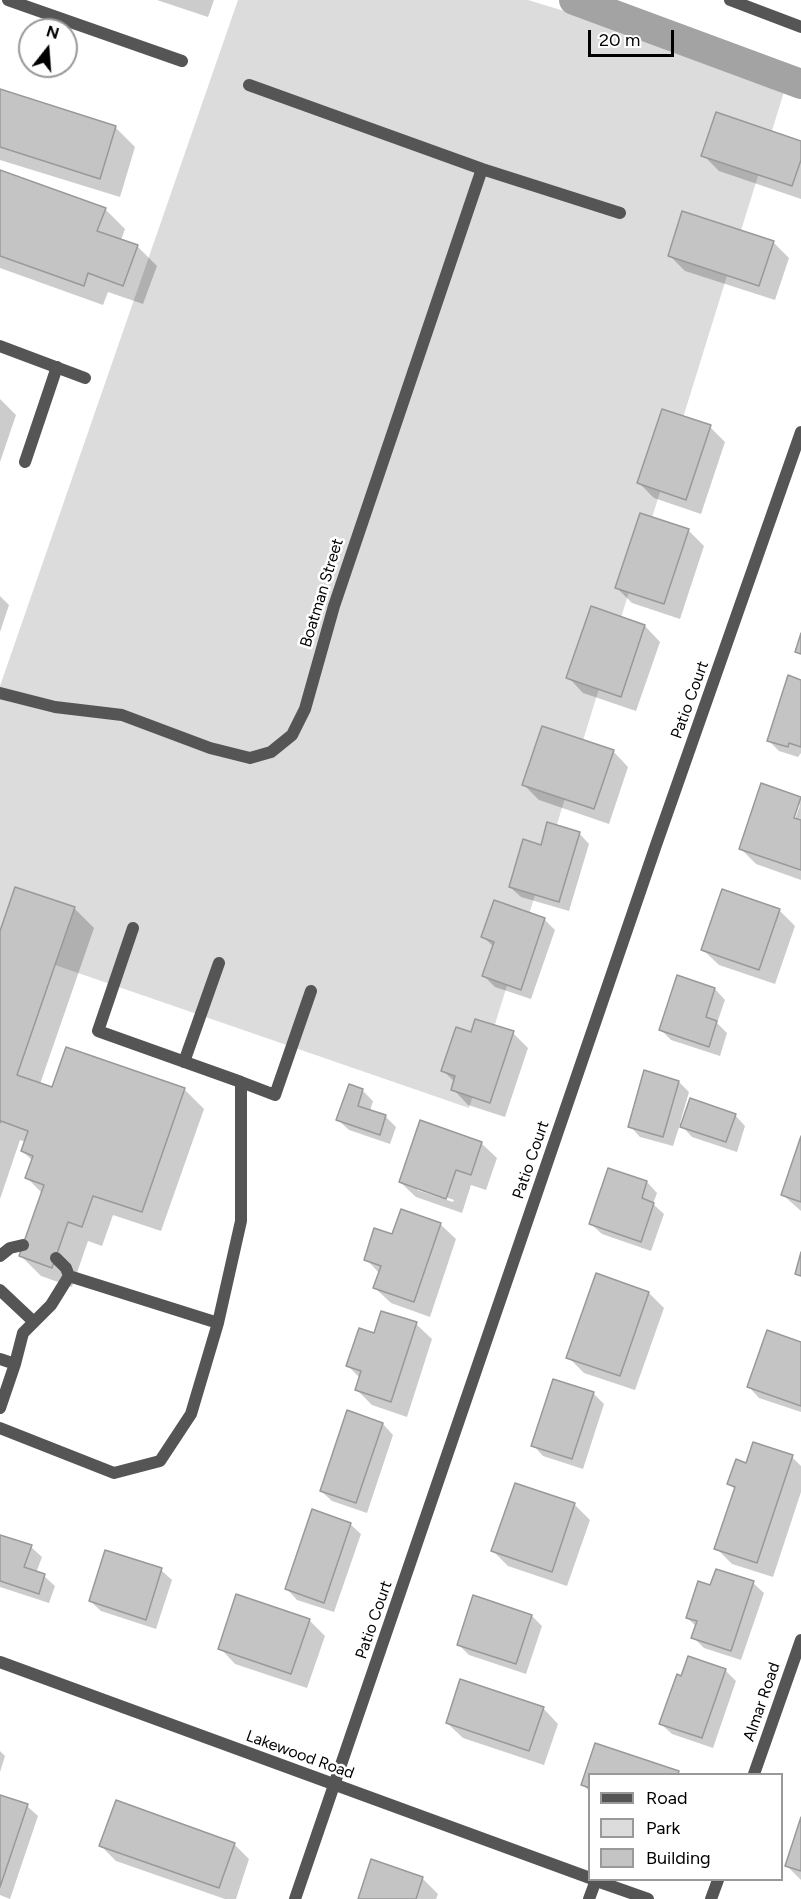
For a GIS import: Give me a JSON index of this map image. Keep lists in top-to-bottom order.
{
  "streets": {
    "street": [
      "Boatman Street",
      "Patio Court",
      "Almar Road",
      "Lakewood Road"
    ]
  },
  "crossings": [
    ["Patio Court", "Lakewood Road"]
  ],
  "legend": ["Road", "Park", "Building"],
  "scale_bar": "20 m",
  "north": "top"
}
